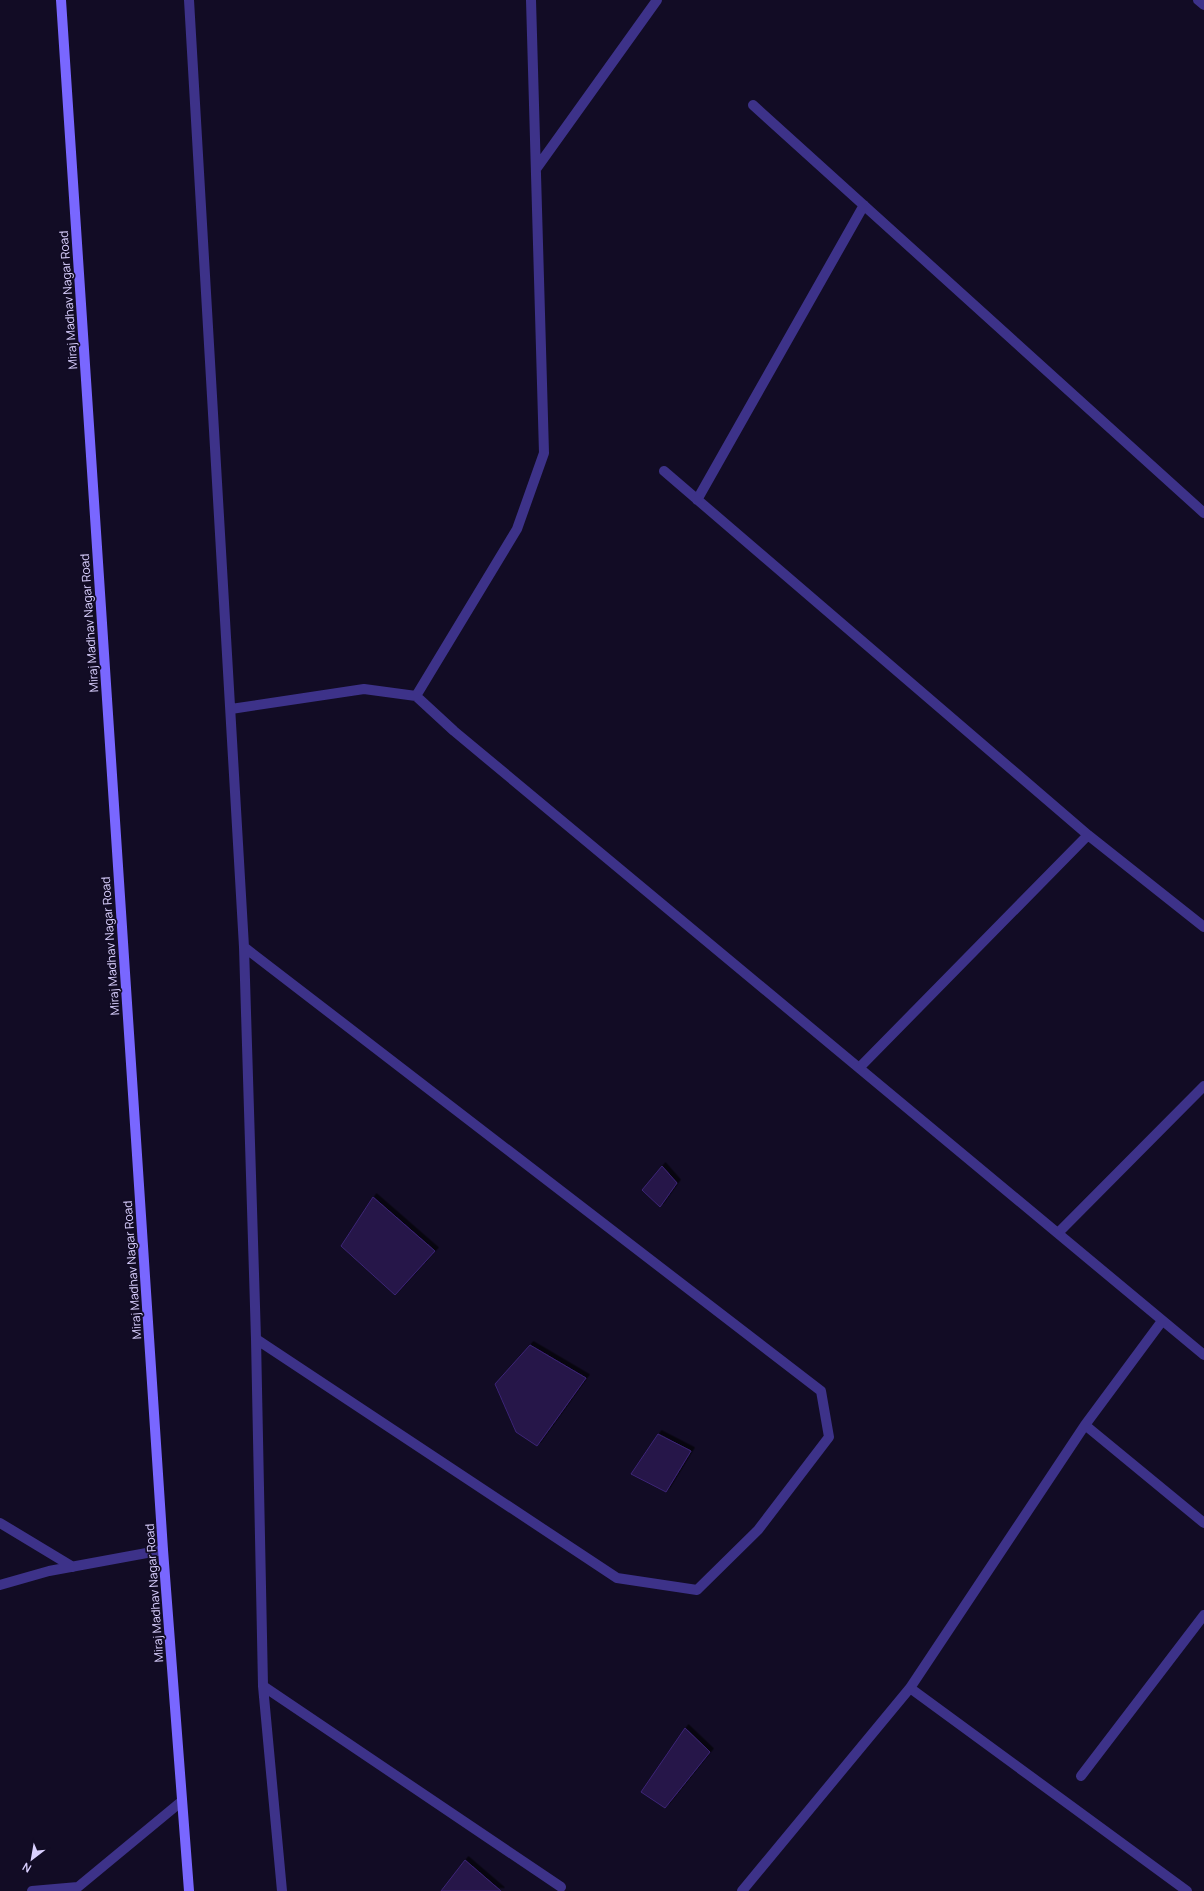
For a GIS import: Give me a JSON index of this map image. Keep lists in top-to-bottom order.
{
  "streets": {
    "street": ["Miraj Madhav Nagar Road"]
  },
  "north": "bottom left"
}
